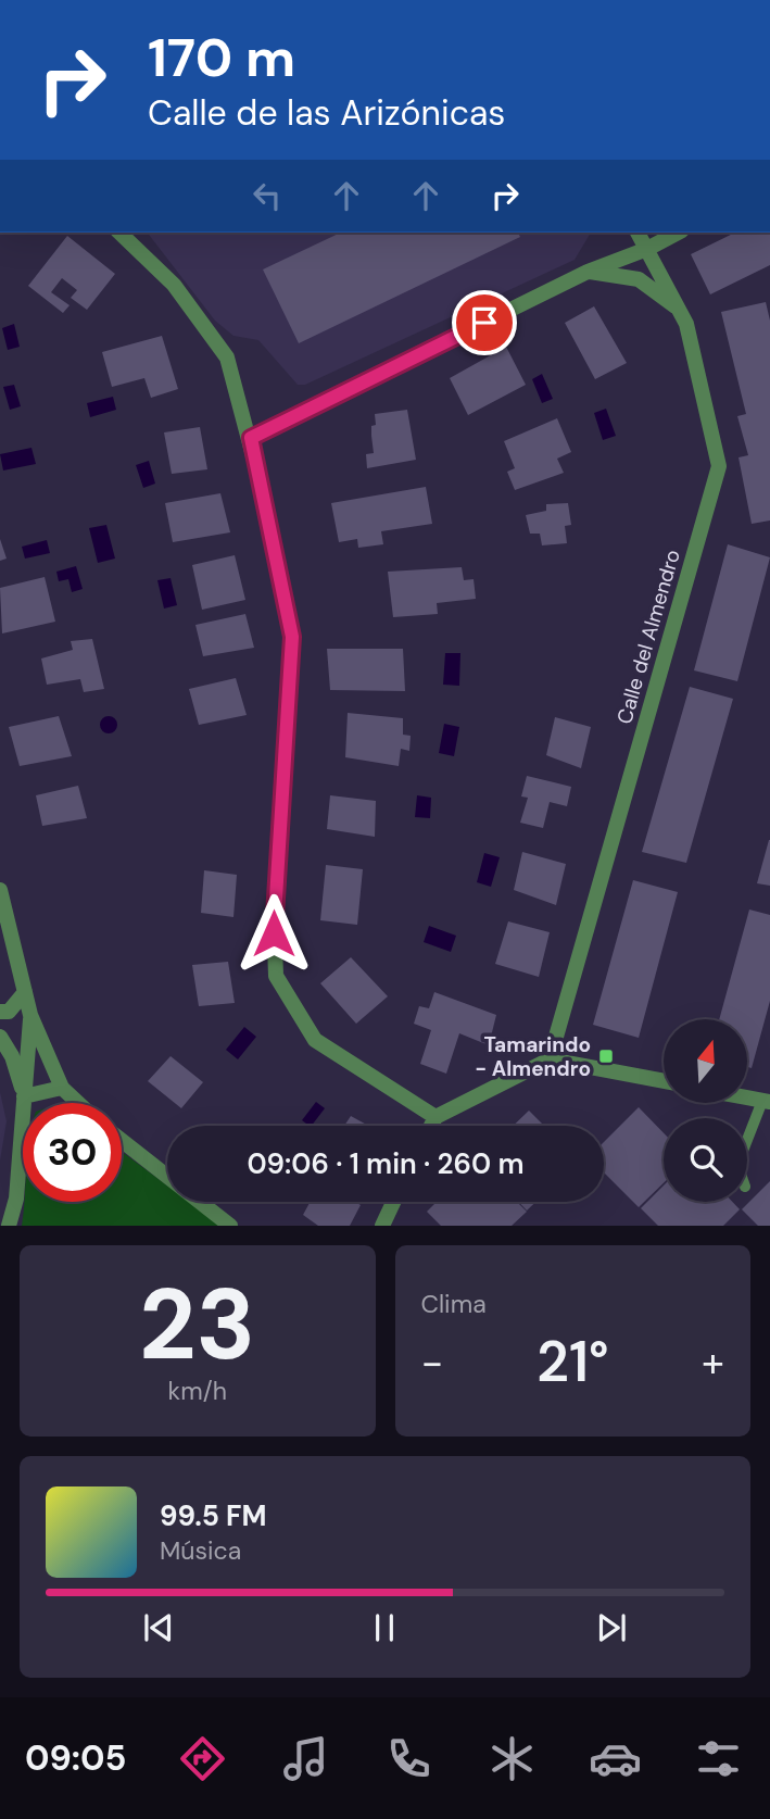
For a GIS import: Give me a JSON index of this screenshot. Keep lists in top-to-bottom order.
{
  "streets": {
    "street": ["Calle del Almendro"]
  },
  "places": {
    "transit": ["Tamarindo - Almendro"]
  },
  "north": "top",
  "page": {
    "turn": ["170 m", "Calle de las Arizónicas"],
    "limit": "30",
    "trip": "09:06 · 1 min · 260 m",
    "tile": [
      ["23", "km/h"],
      "Clima"
    ],
    "heat": ["−", "21°", "+"],
    "song": ["99.5 FM", "Música"],
    "tabs": "09:05"
  }
}
